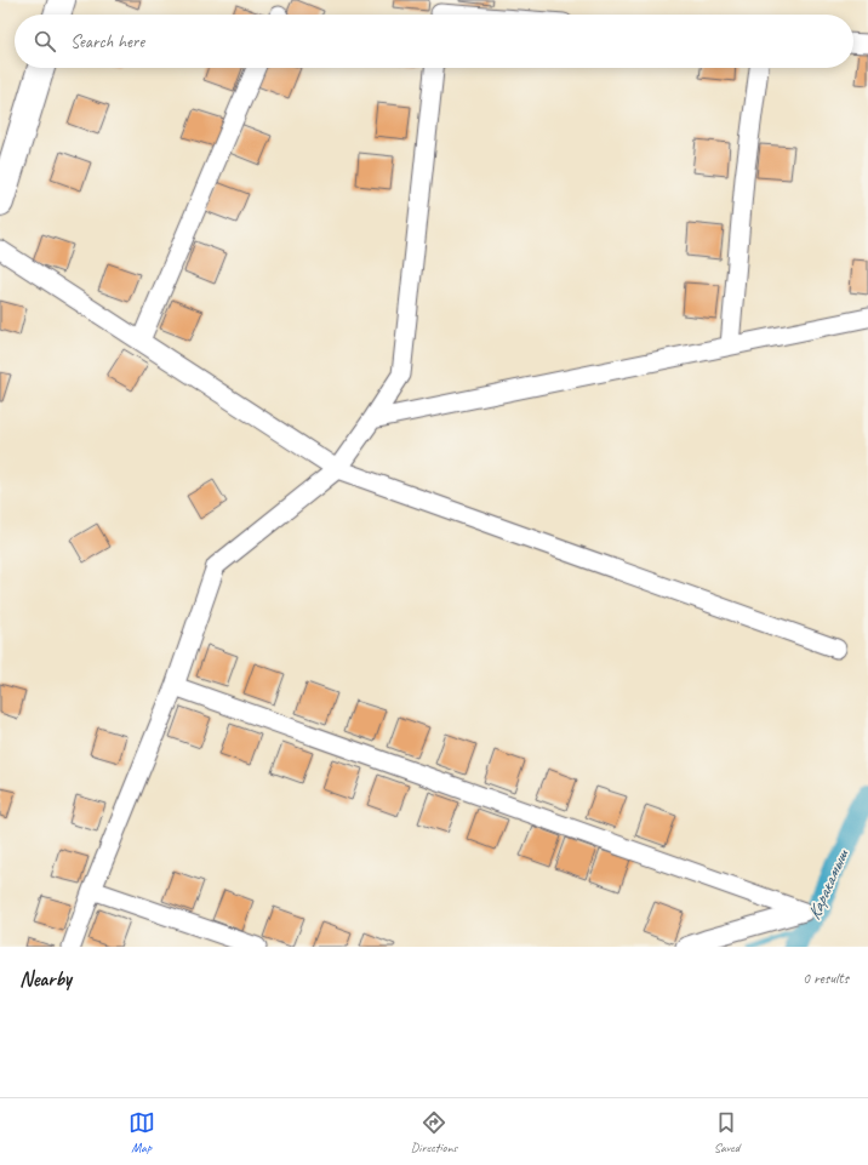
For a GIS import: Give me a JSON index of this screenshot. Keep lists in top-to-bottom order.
{
  "water": ["Каракамыш"],
  "page": {
    "search": "Search here",
    "heading": ["Nearby", "0 results"],
    "nav": ["Map", "Directions", "Saved"]
  }
}
